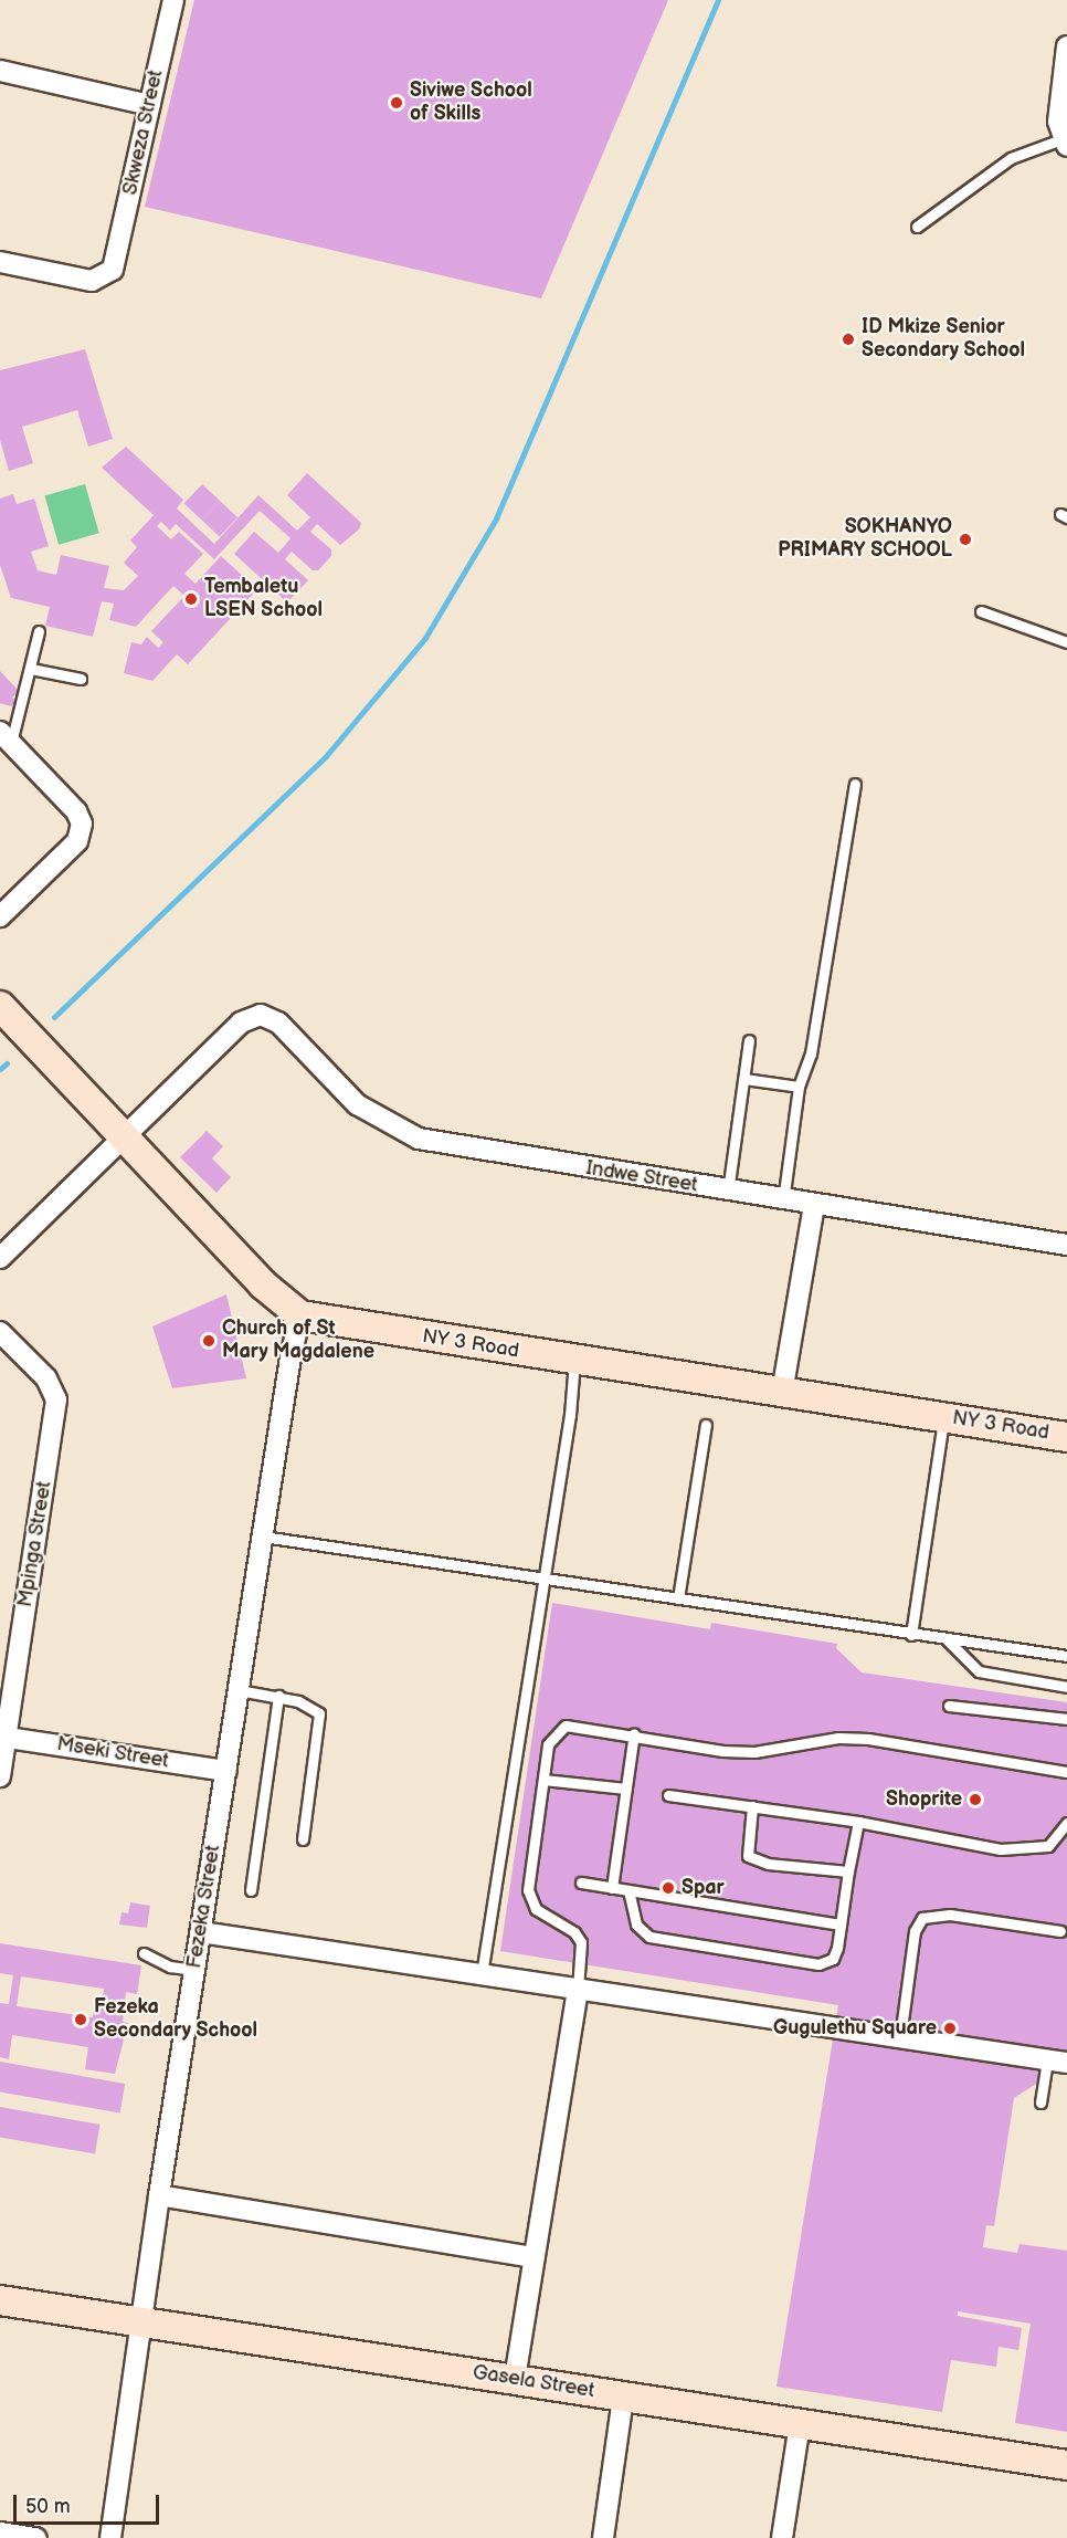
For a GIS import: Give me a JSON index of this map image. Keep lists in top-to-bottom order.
{
  "streets": {
    "street": [
      "Skweza Street",
      "Indwe Street",
      "NY 3 Road",
      "Mpinga Street",
      "Mseki Street",
      "Fezeka Street",
      "Gasela Street"
    ]
  },
  "crossings": [
    ["NY 3 Road", "Fezeka Street"],
    ["Mpinga Street", "Mseki Street"],
    ["Mseki Street", "Fezeka Street"],
    ["Fezeka Street", "Gasela Street"]
  ],
  "places": [
    "Siviwe School of Skills",
    "ID Mkize Senior Secondary School",
    "SOKHANYO PRIMARY SCHOOL",
    "Tembaletu LSEN School",
    "Church of St Mary Magdalene",
    "Shoprite",
    "Spar",
    "Fezeka Secondary School",
    "Gugulethu Square"
  ],
  "scale_bar": "50 m"
}
